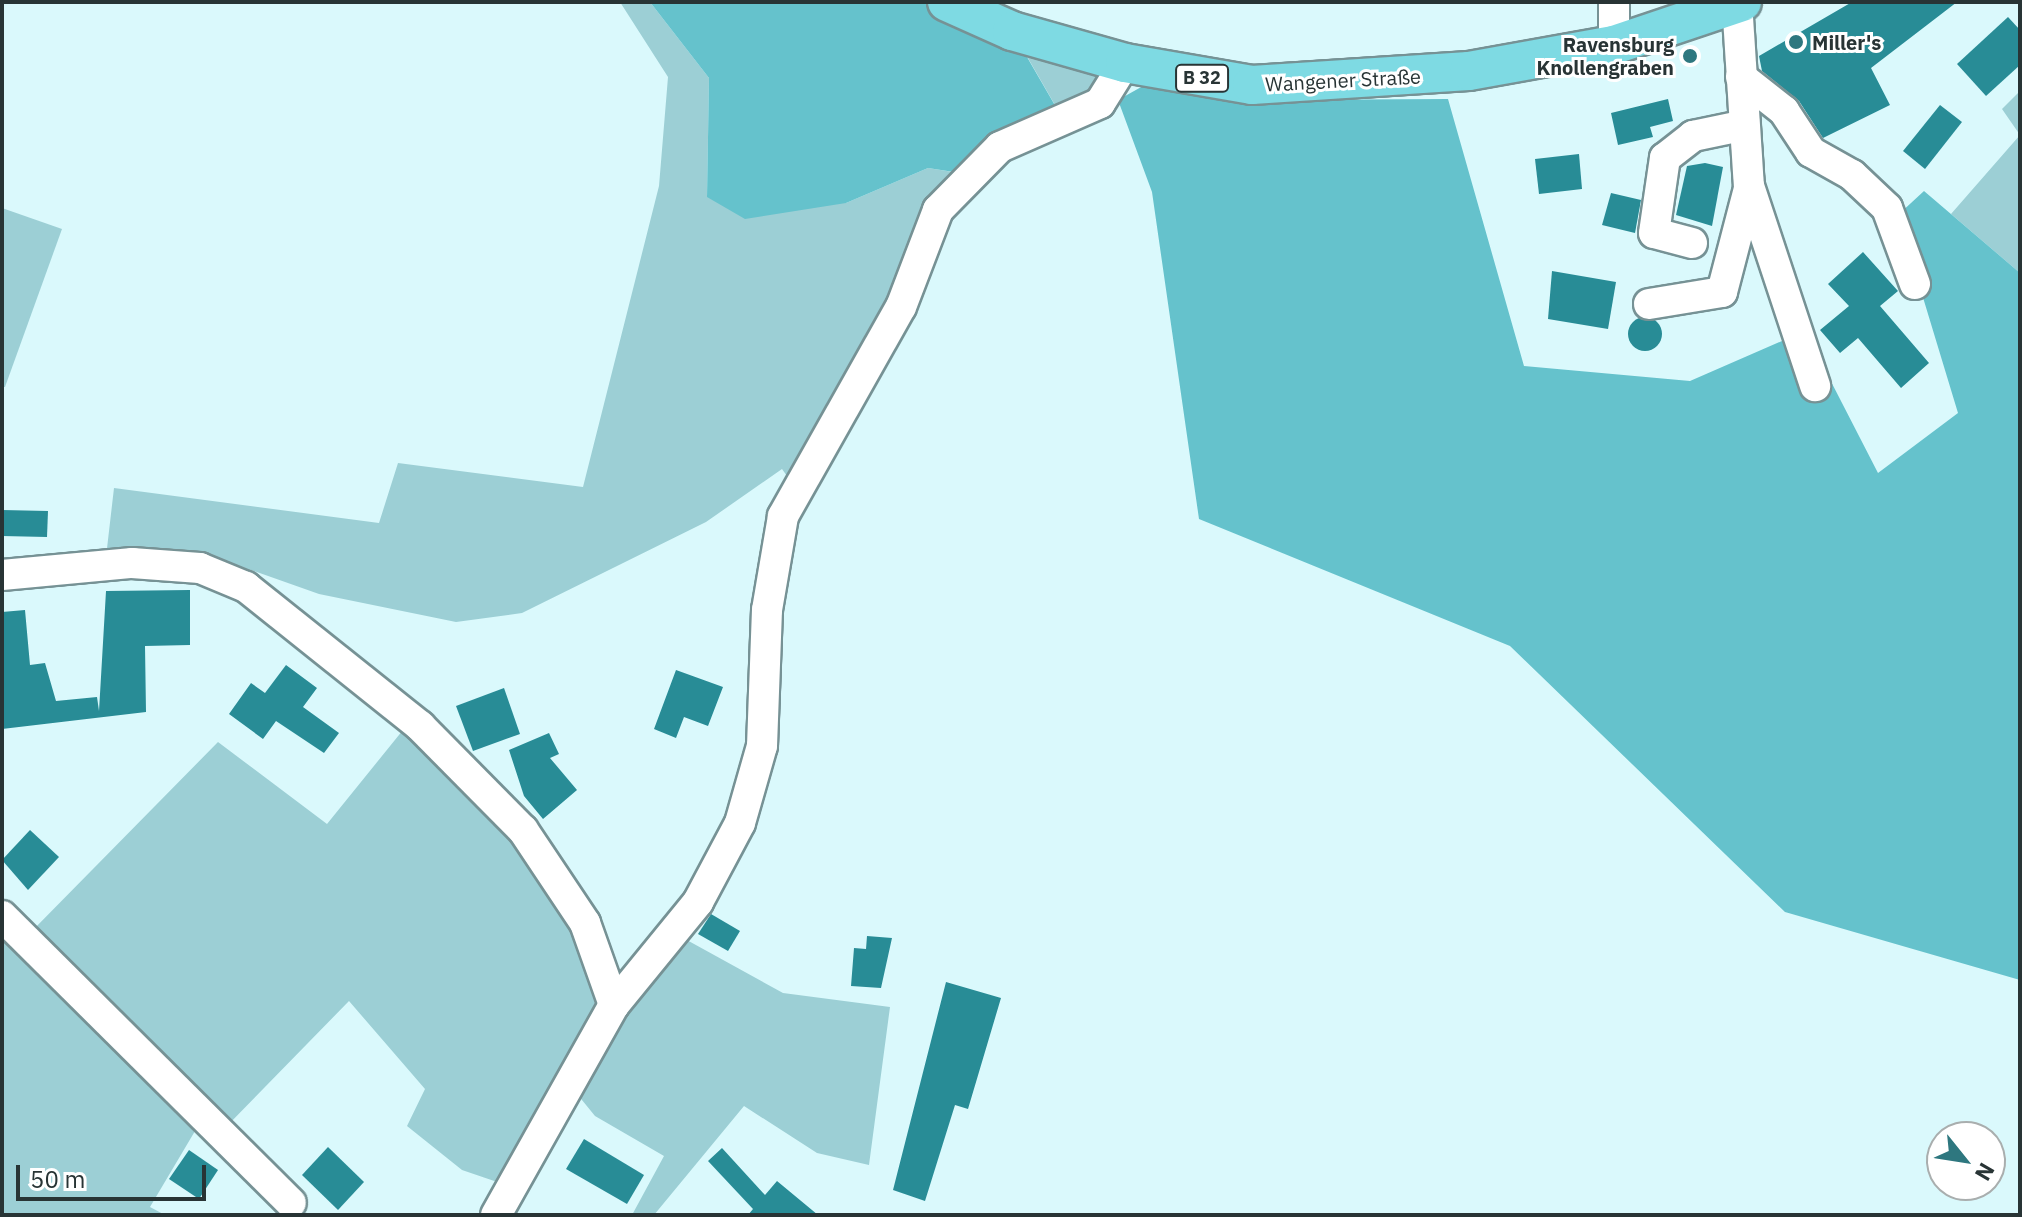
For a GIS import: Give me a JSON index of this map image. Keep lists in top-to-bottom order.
{
  "streets": {
    "main road": ["B 32", "Wangener Straße"]
  },
  "places": ["Miller's", "Ravensburg Knollengraben"],
  "scale_bar": "50 m",
  "north": "bottom right"
}
